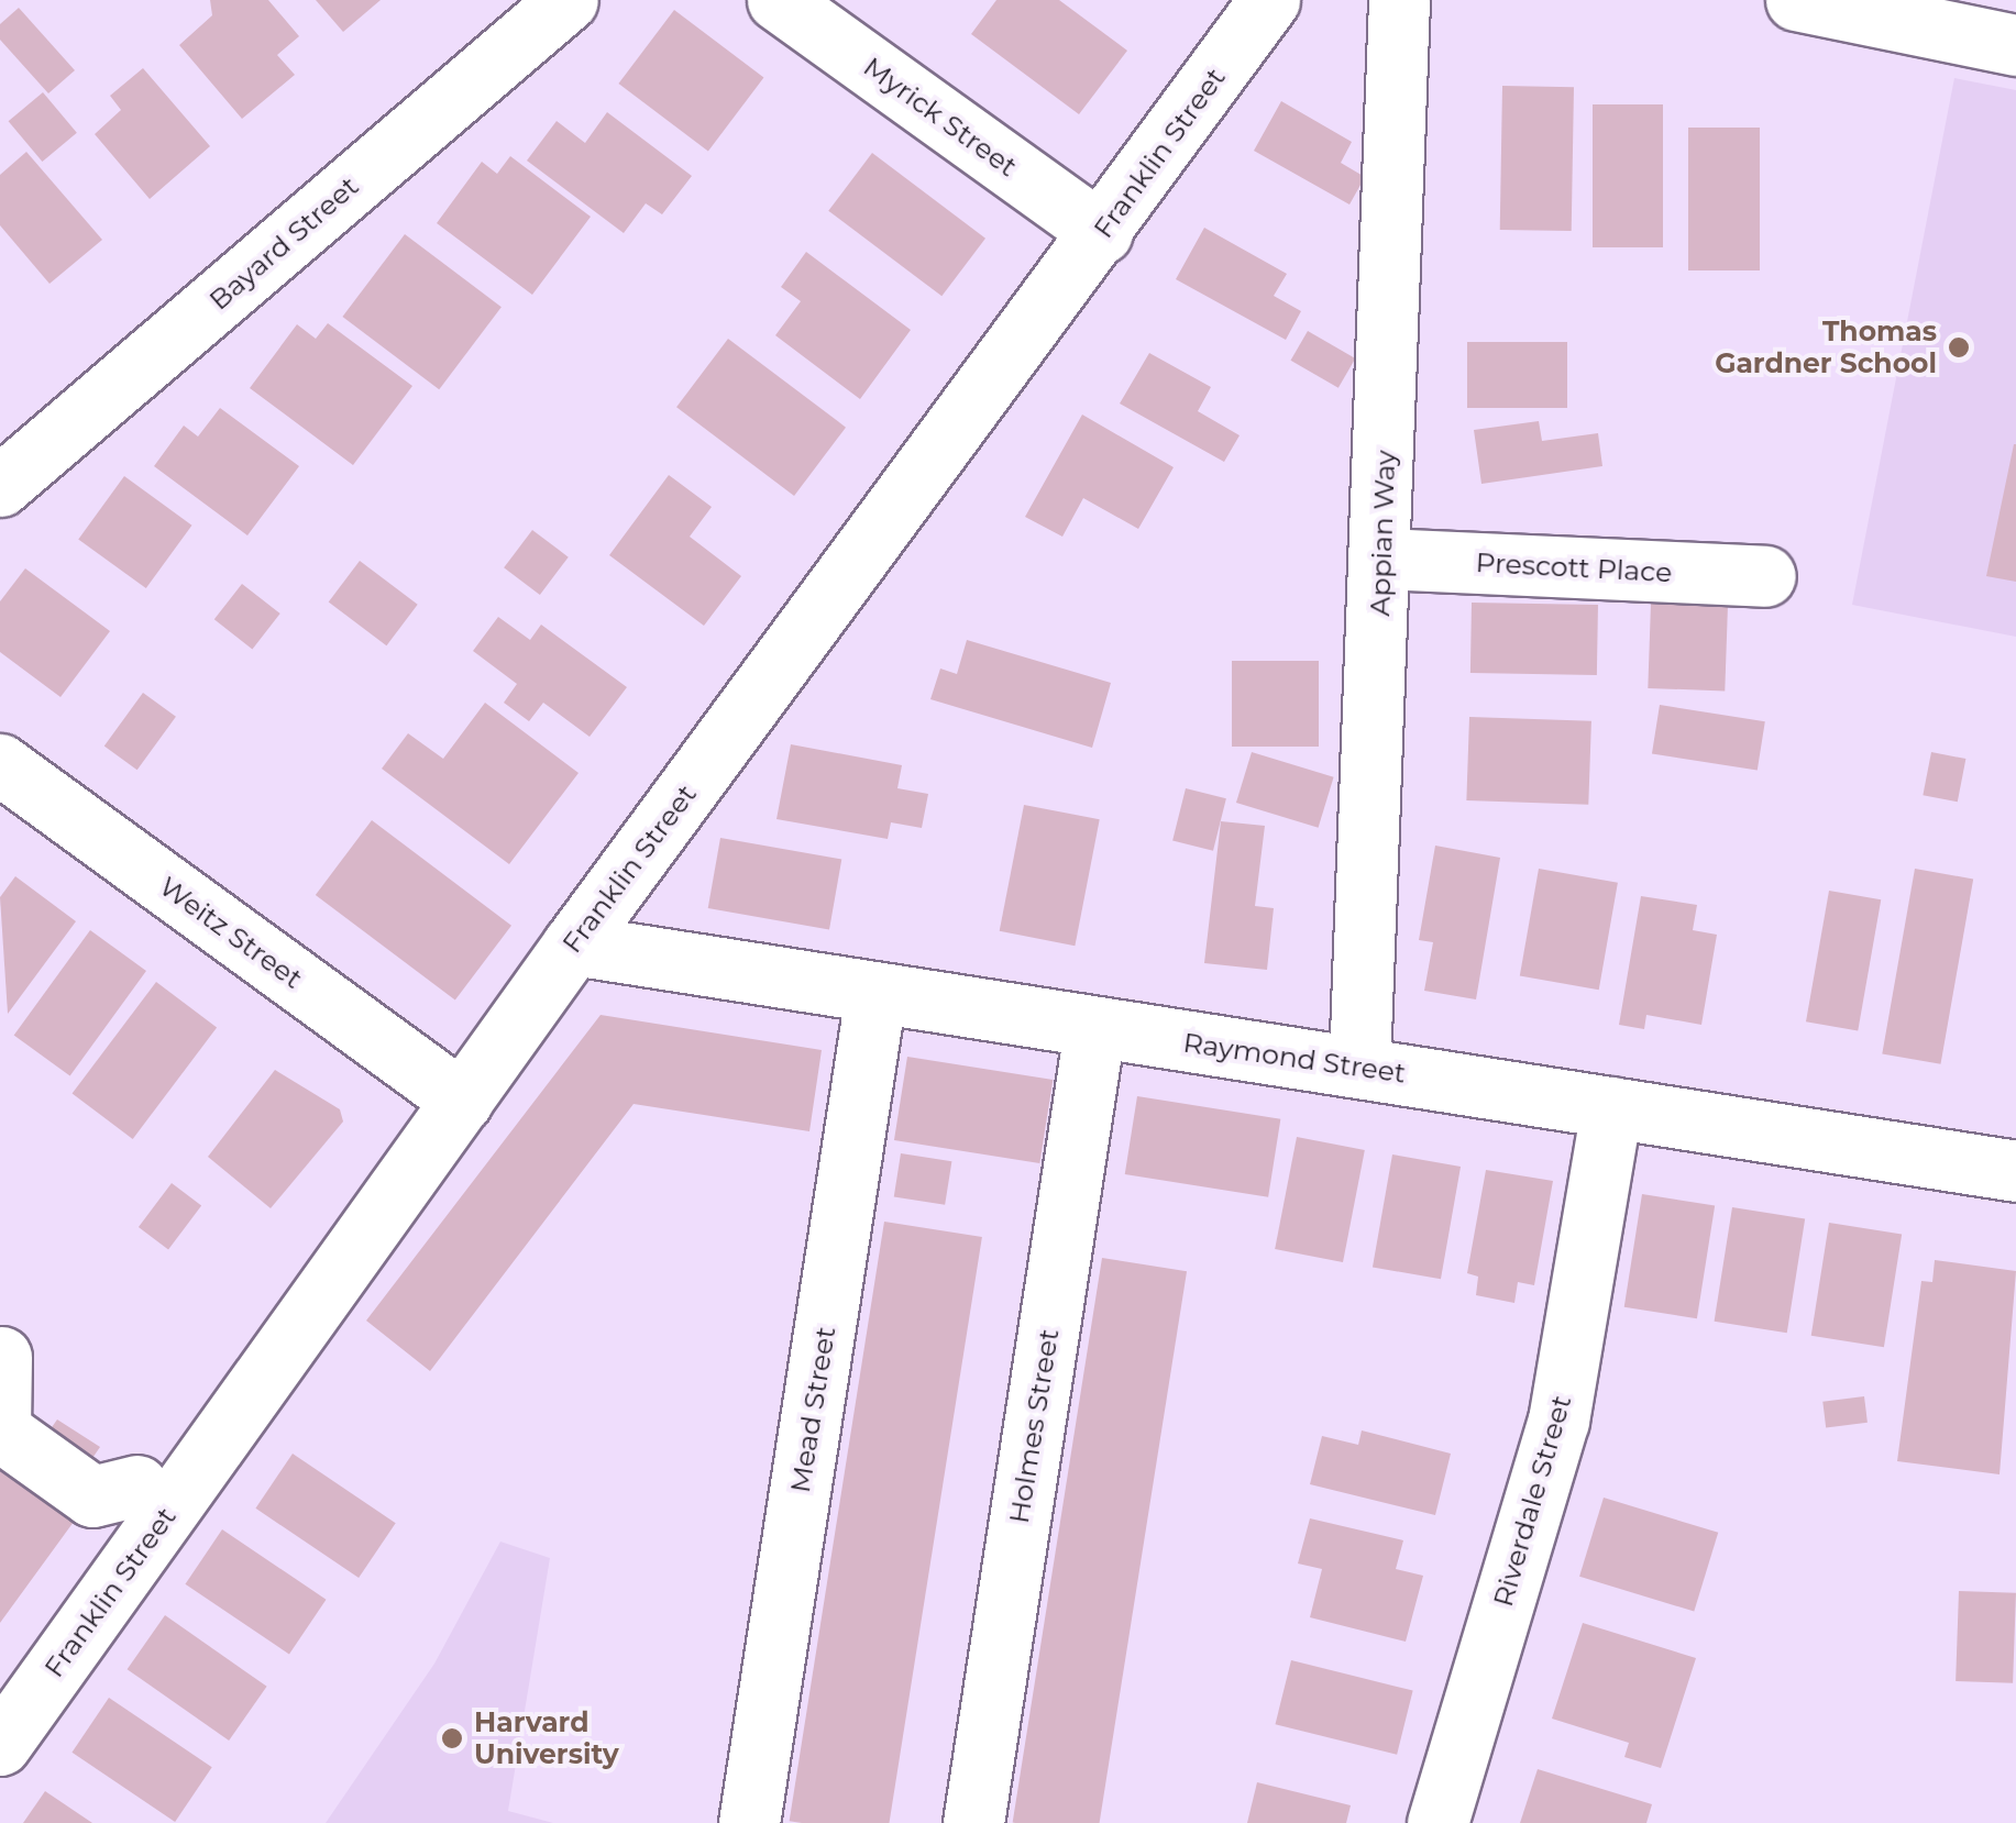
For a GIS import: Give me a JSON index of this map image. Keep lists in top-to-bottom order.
{
  "streets": {
    "street": [
      "Myrick Street",
      "Franklin Street",
      "Bayard Street",
      "Appian Way",
      "Prescott Place",
      "Weitz Street",
      "Raymond Street",
      "Mead Street",
      "Holmes Street",
      "Riverdale Street"
    ]
  },
  "crossings": [
    ["Myrick Street", "Franklin Street"],
    ["Franklin Street", "Weitz Street"],
    ["Franklin Street", "Raymond Street"],
    ["Appian Way", "Prescott Place"],
    ["Appian Way", "Raymond Street"],
    ["Raymond Street", "Mead Street"],
    ["Raymond Street", "Holmes Street"],
    ["Raymond Street", "Riverdale Street"]
  ],
  "places": ["Thomas Gardner School", "Harvard University"]
}
